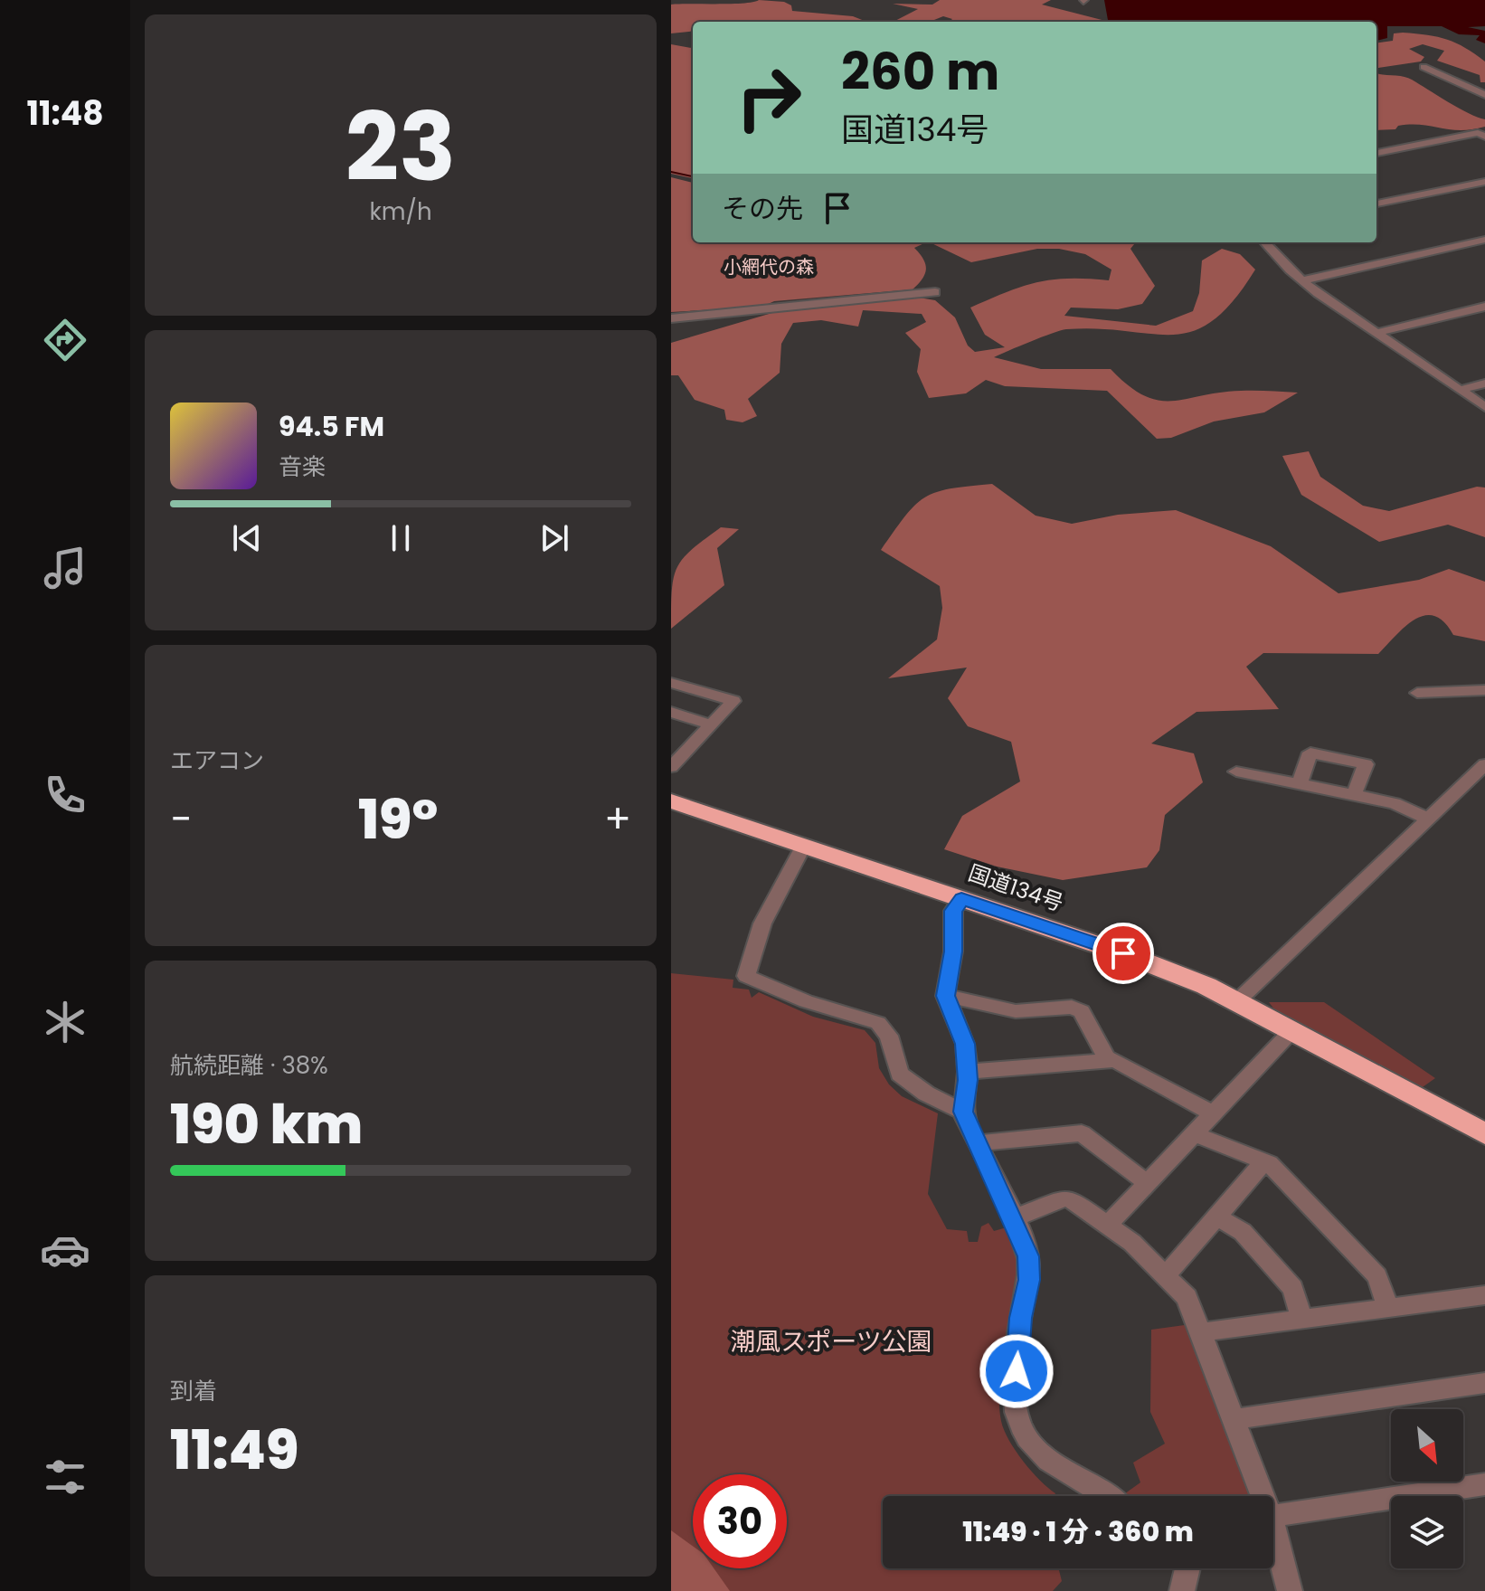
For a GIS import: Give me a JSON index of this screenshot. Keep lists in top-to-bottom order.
{
  "streets": {
    "highway": ["国道134号"]
  },
  "parks": ["小網代の森", "潮風スポーツ公園"],
  "north": "bottom right",
  "page": {
    "tabs": "11:48",
    "tile": [
      ["23", "km/h"],
      "エアコン",
      ["航続距離 · 38%", "190 km"],
      ["到着", "11:49"]
    ],
    "turn": ["260 m", "国道134号"],
    "then": "その先",
    "song": ["94.5 FM", "音楽"],
    "heat": ["−", "19°", "+"],
    "limit": "30",
    "trip": "11:49 · 1 分 · 360 m"
  }
}
